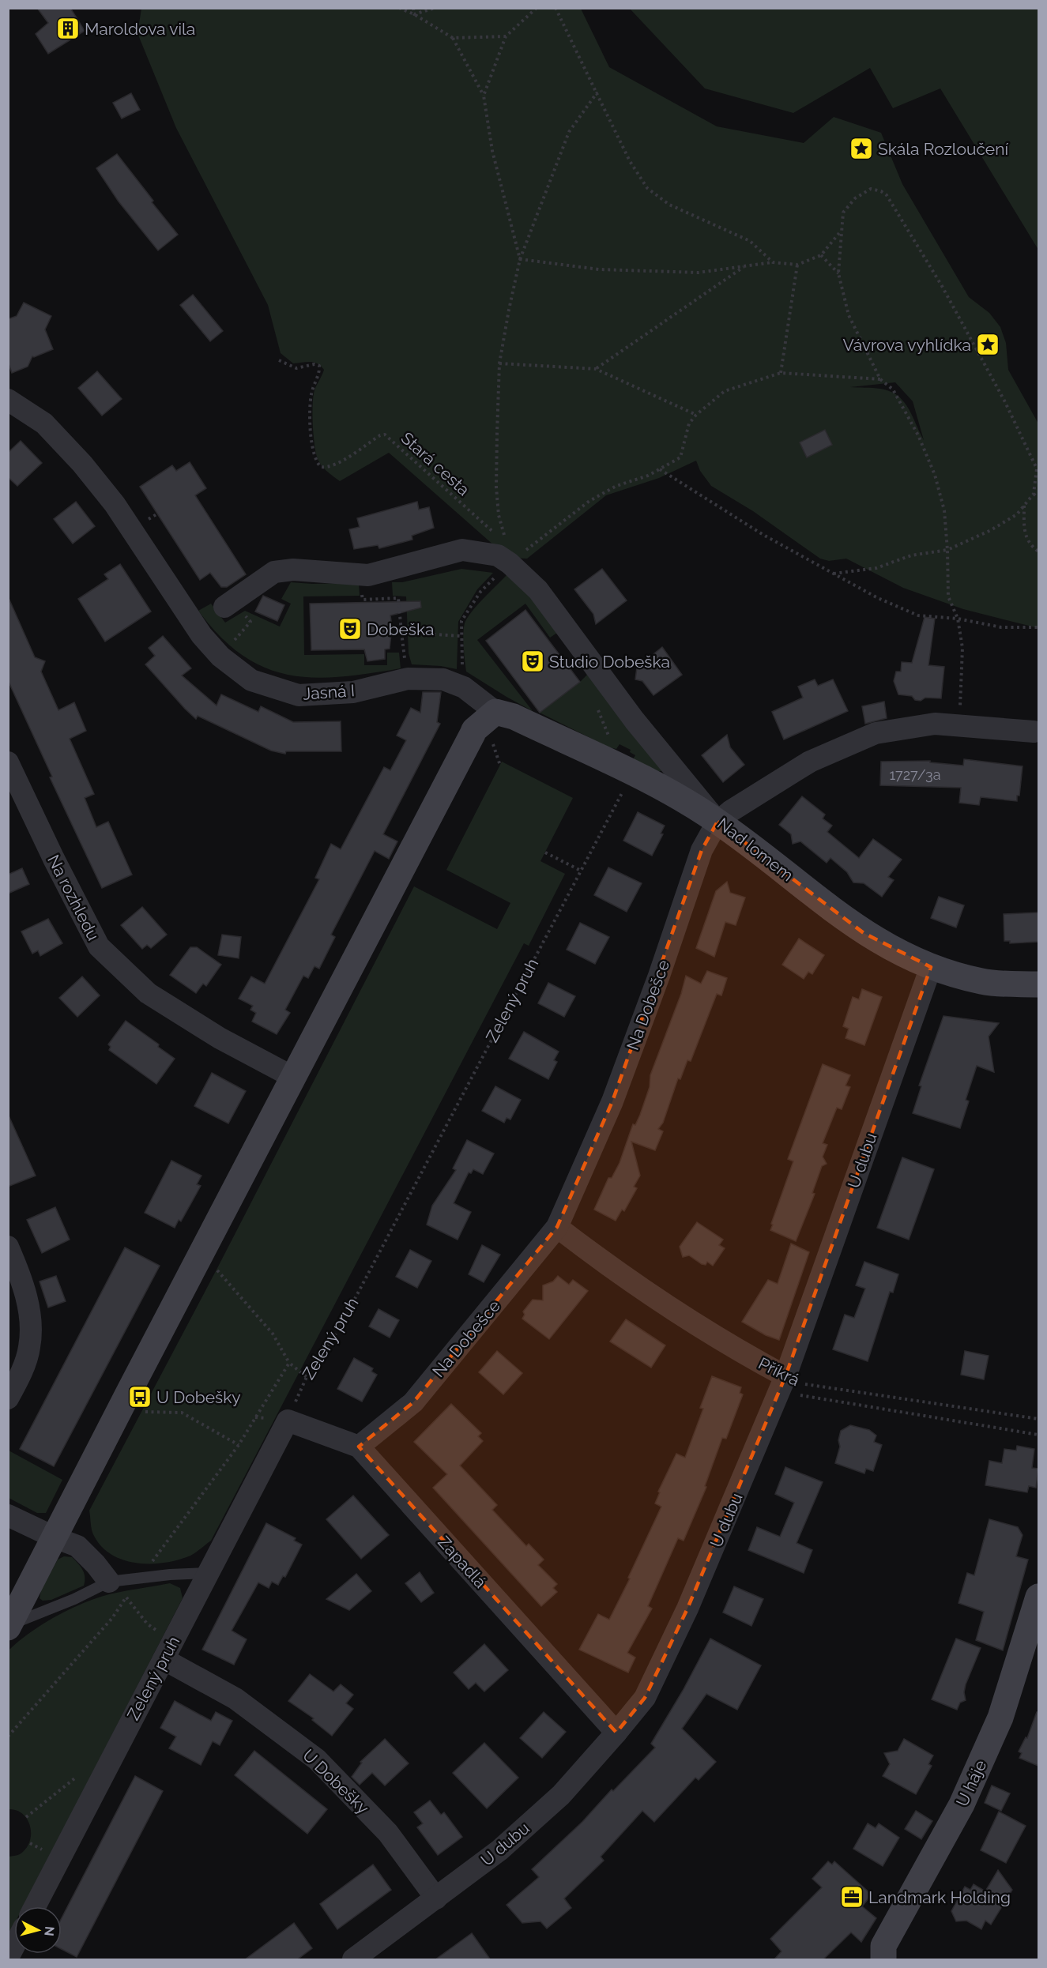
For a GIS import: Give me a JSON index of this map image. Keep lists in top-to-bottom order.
{
  "streets": {
    "street": [
      "Jasná I",
      "Nad lomem",
      "Na rozhledu",
      "Zelený pruh",
      "Na Dobešce",
      "U dubu",
      "Příkrá",
      "Zapadlá",
      "U Dobešky",
      "U háje"
    ],
    "path": ["Stará cesta"]
  },
  "crossings": [
    ["Jasná I", "Nad lomem"],
    ["Jasná I", "Zelený pruh"],
    ["Jasná I", "Na Dobešce"],
    ["Nad lomem", "Na Dobešce"],
    ["Nad lomem", "U dubu"],
    ["Zelený pruh", "Zapadlá"],
    ["Zelený pruh", "U Dobešky"],
    ["Na Dobešce", "Příkrá"],
    ["Na Dobešce", "Zapadlá"],
    ["U dubu", "Příkrá"],
    ["U dubu", "Zapadlá"],
    ["U dubu", "U Dobešky"]
  ],
  "places": {
    "building": ["Maroldova vila"],
    "place": ["Skála Rozloučení", "Vávrova vyhlídka"],
    "theatre": ["Dobeška", "Studio Dobeška"],
    "bus stop": ["U Dobešky"],
    "office": ["Landmark Holding"]
  },
  "house_numbers": ["1727/3a"],
  "north": "right"
}
